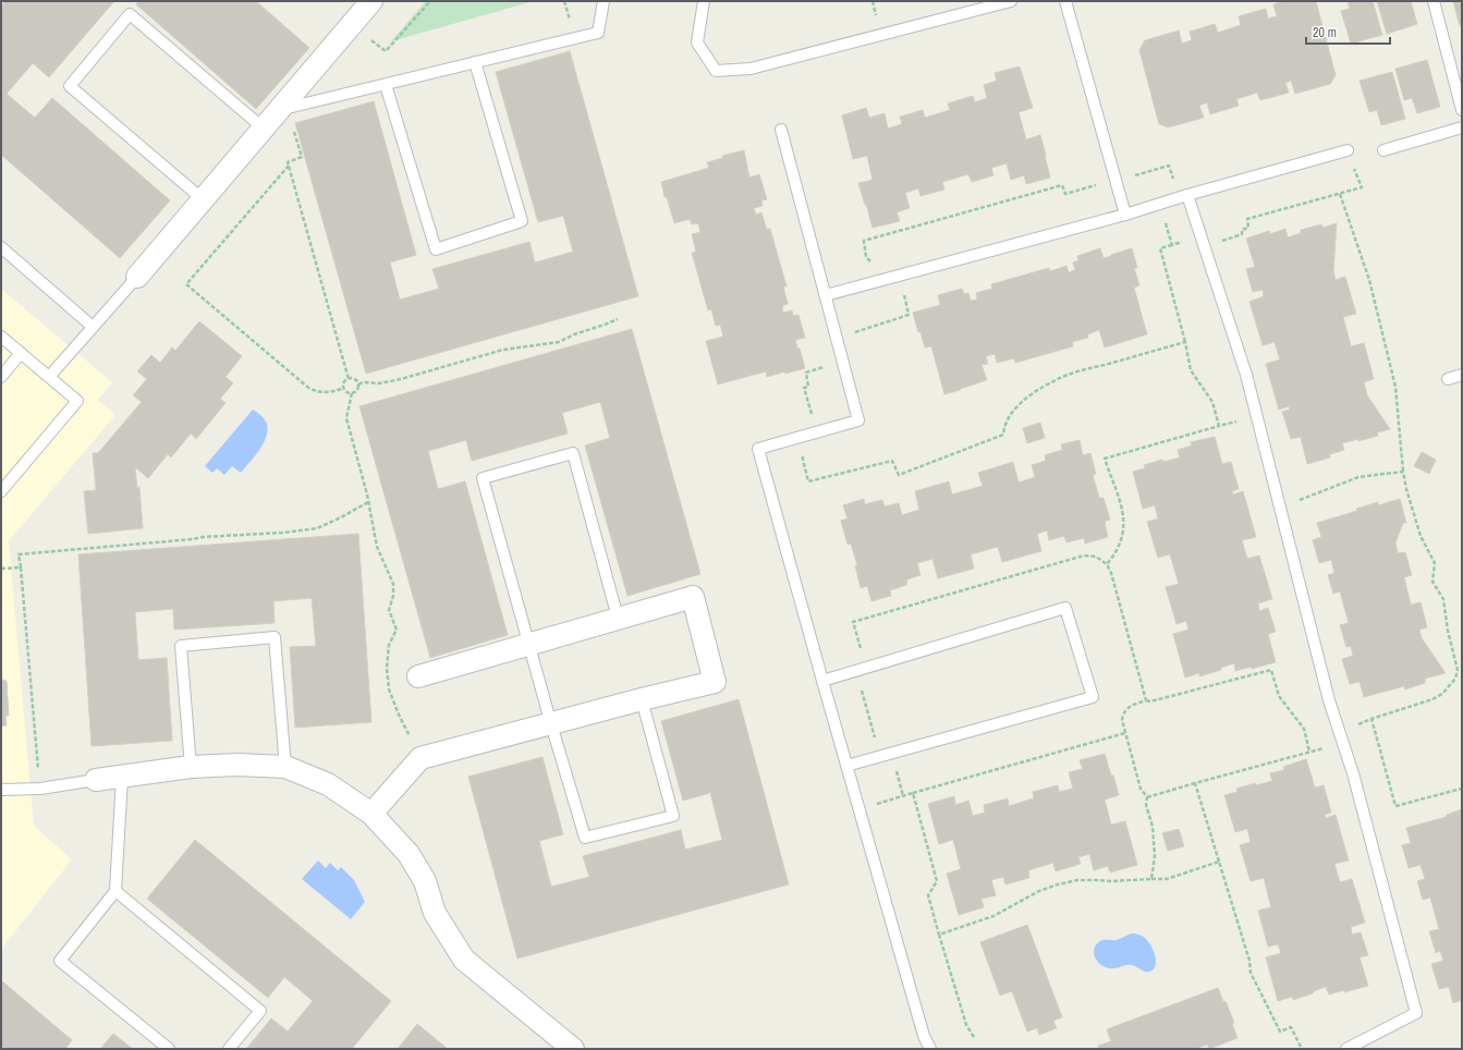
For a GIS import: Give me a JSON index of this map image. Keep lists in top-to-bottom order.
{
  "scale_bar": "20 m"
}
